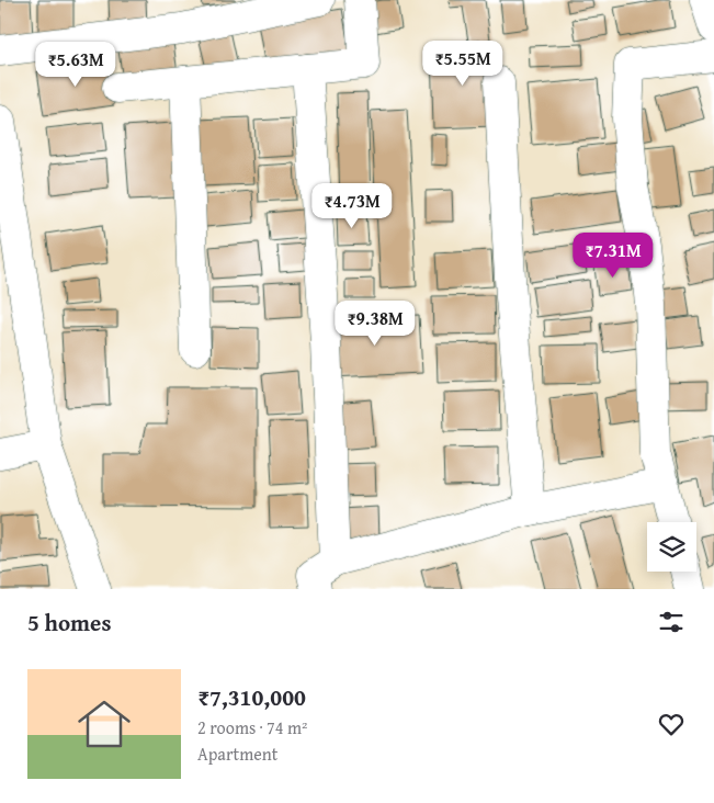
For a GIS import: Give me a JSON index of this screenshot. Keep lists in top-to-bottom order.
{
  "page": {
    "price": [
      "₹5.55M",
      "₹5.63M",
      "₹4.73M",
      "₹7.31M",
      "₹9.38M"
    ],
    "heading": "5 homes",
    "list": [
      {
        "name": "₹7,310,000",
        "note": "2 rooms · 74 m² · Apartment"
      }
    ]
  }
}
